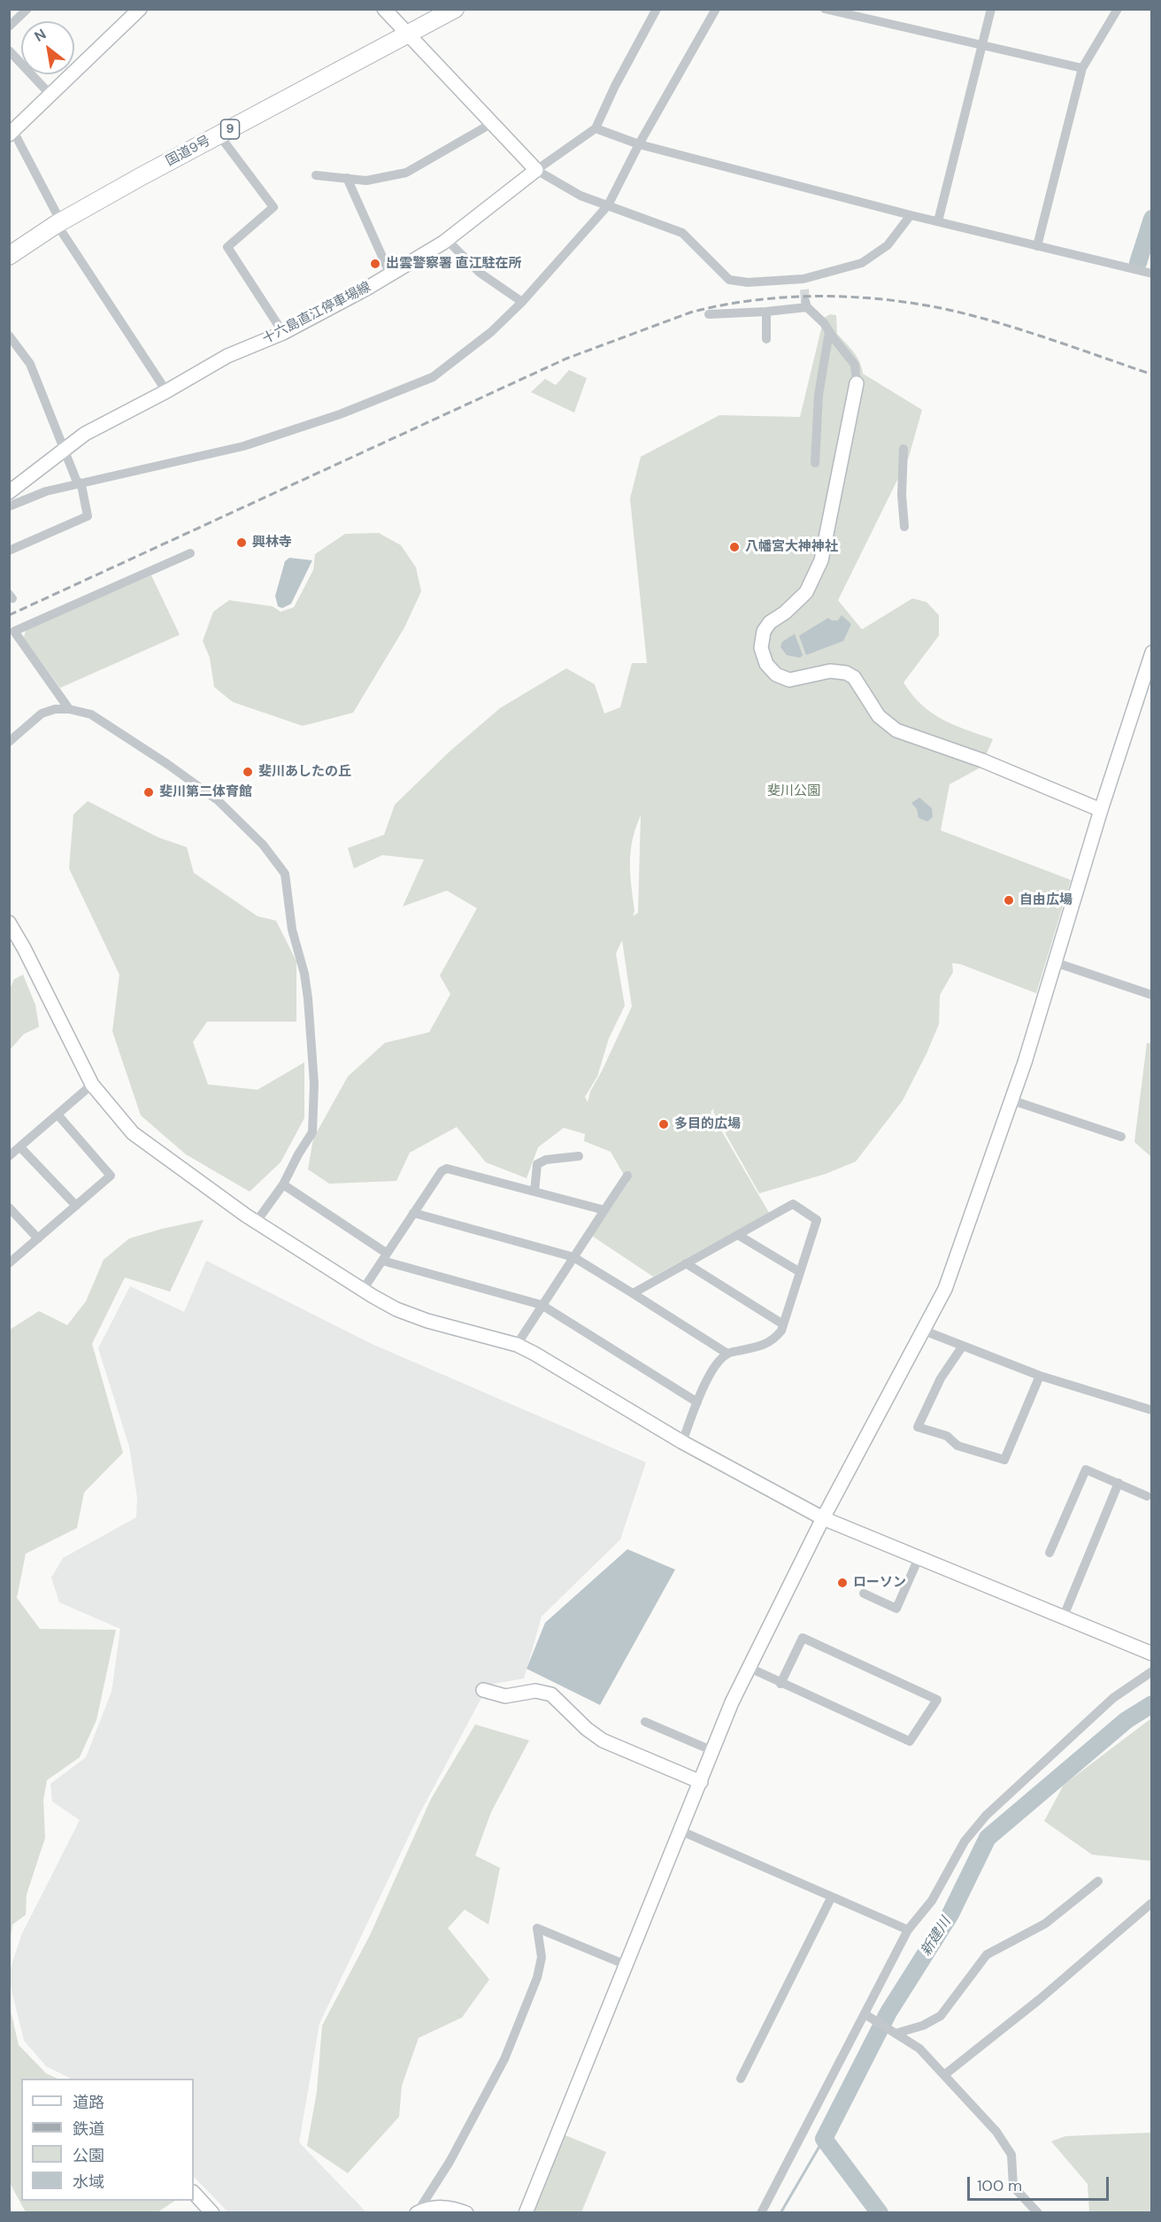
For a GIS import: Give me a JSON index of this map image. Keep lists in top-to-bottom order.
{
  "streets": {
    "highway": ["9", "国道9号"],
    "street": ["十六島直江停車場線"]
  },
  "water": ["新建川"],
  "parks": ["斐川公園"],
  "places": [
    "出雲警察署 直江駐在所",
    "興林寺",
    "八幡宮大神神社",
    "斐川あしたの丘",
    "斐川第二体育館",
    "自由広場",
    "多目的広場",
    "ローソン"
  ],
  "legend": [
    "道路",
    "鉄道",
    "公園",
    "水域"
  ],
  "scale_bar": "100 m",
  "north": "top left"
}
